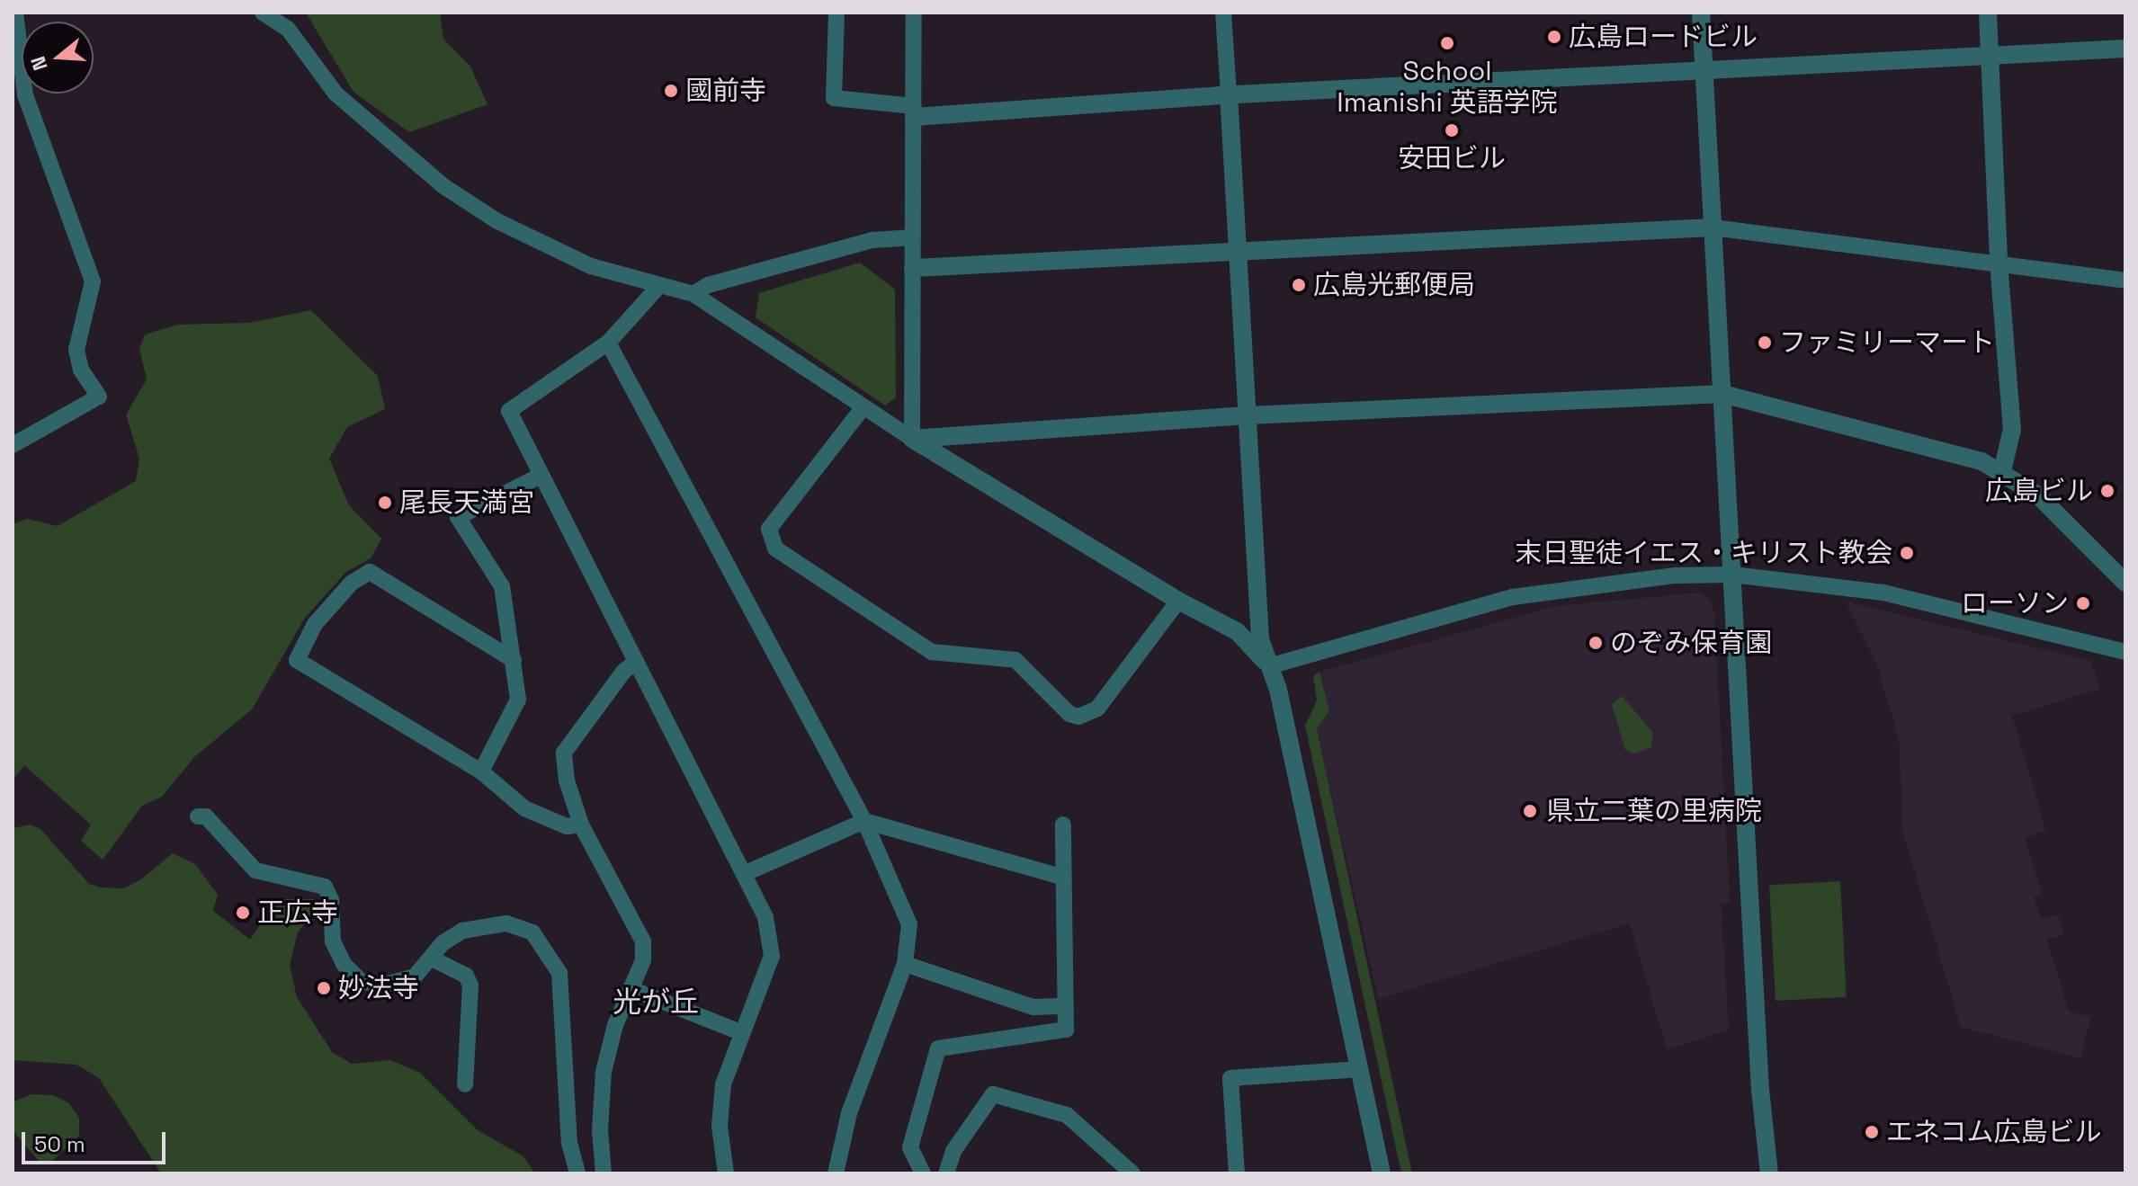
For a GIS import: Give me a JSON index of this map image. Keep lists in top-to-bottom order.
{
  "districts": ["光が丘"],
  "places": [
    "広島ロードビル",
    "School Imanishi 英語学院",
    "國前寺",
    "安田ビル",
    "広島光郵便局",
    "ファミリーマート",
    "広島ビル",
    "尾長天満宮",
    "末日聖徒イエス・キリスト教会",
    "ローソン",
    "のぞみ保育園",
    "県立二葉の里病院",
    "正広寺",
    "妙法寺",
    "エネコム広島ビル"
  ],
  "scale_bar": "50 m",
  "north": "left"
}
